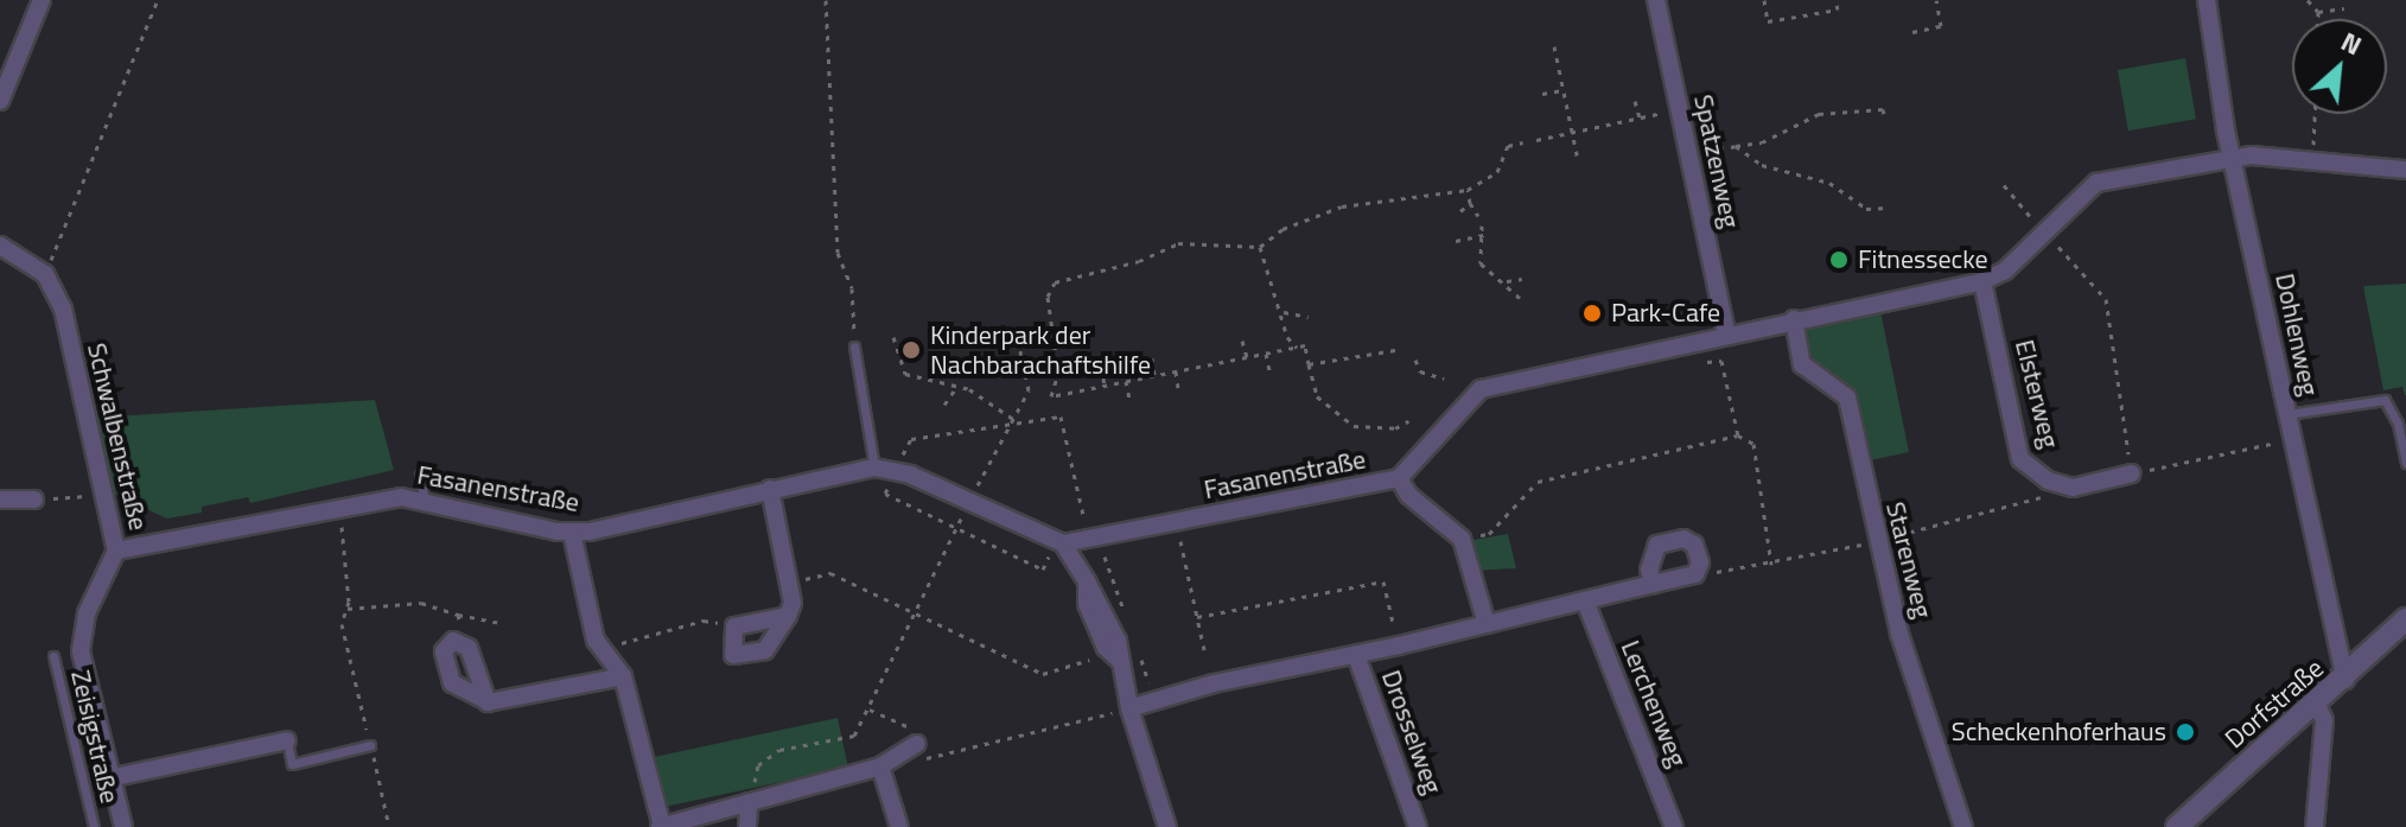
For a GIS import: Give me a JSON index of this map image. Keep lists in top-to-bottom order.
{
  "streets": {
    "street": [
      "Spatzenweg",
      "Dohlenweg",
      "Elsterweg",
      "Schwalbenstraße",
      "Fasanenstraße",
      "Starenweg",
      "Lerchenweg",
      "Dorfstraße",
      "Drosselweg"
    ],
    "lane": ["Zeisigstraße"]
  },
  "crossings": [
    ["Spatzenweg", "Fasanenstraße"],
    ["Dohlenweg", "Fasanenstraße"],
    ["Dohlenweg", "Dorfstraße"],
    ["Elsterweg", "Fasanenstraße"],
    ["Schwalbenstraße", "Fasanenstraße"],
    ["Fasanenstraße", "Starenweg"]
  ],
  "places": [
    "Fitnessecke",
    "Park-Cafe",
    "Kinderpark der Nachbarachaftshilfe",
    "Scheckenhoferhaus"
  ],
  "north": "top right"
}
